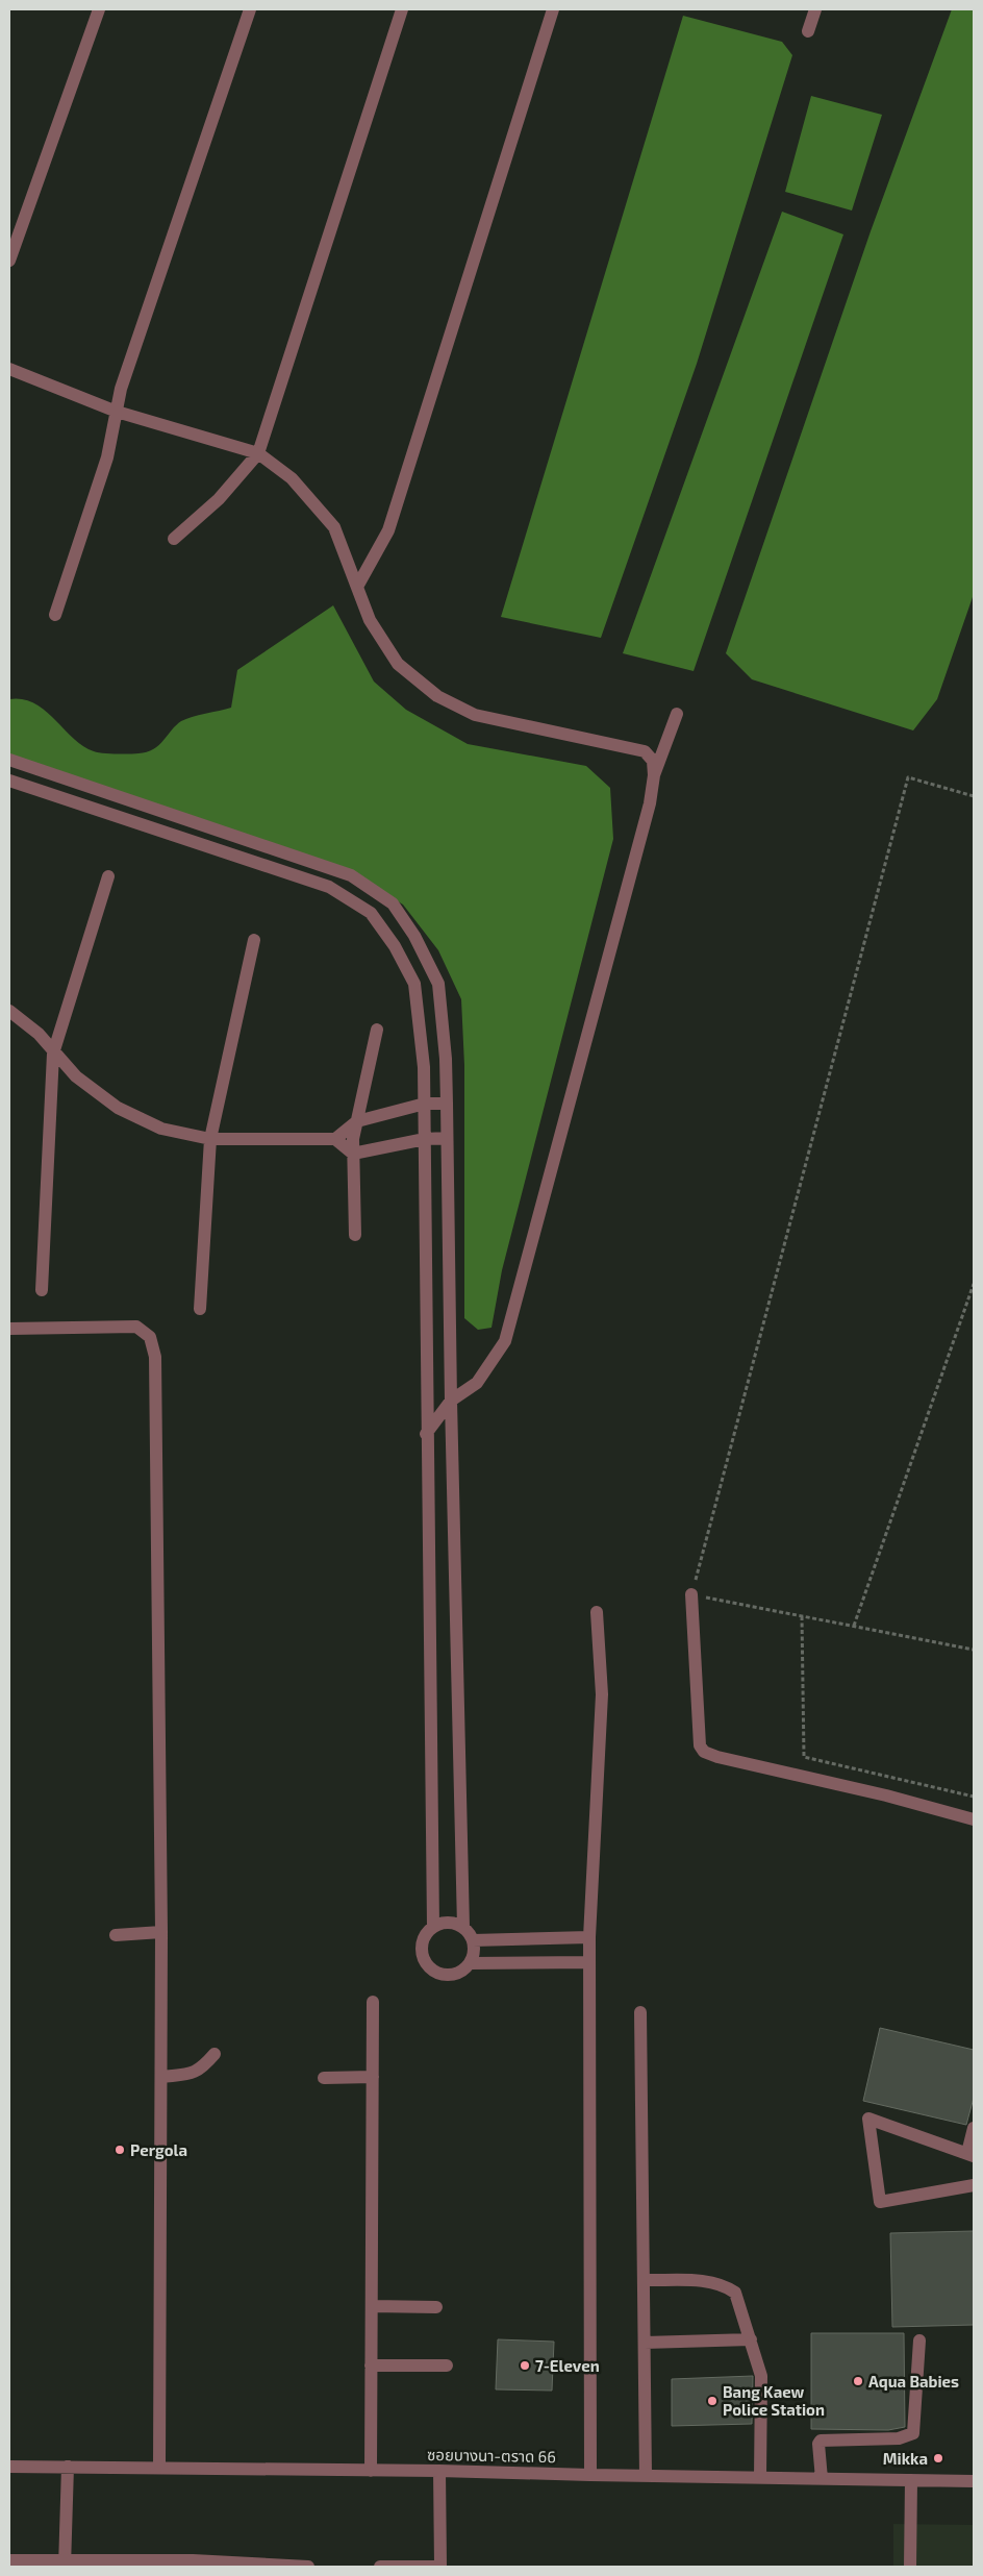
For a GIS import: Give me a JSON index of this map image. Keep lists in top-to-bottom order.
{
  "streets": {
    "street": ["ซอยบางนา-ตราด 66"]
  },
  "places": [
    "Pergola",
    "7-Eleven",
    "Aqua Babies",
    "Bang Kaew Police Station",
    "Mikka"
  ]
}
